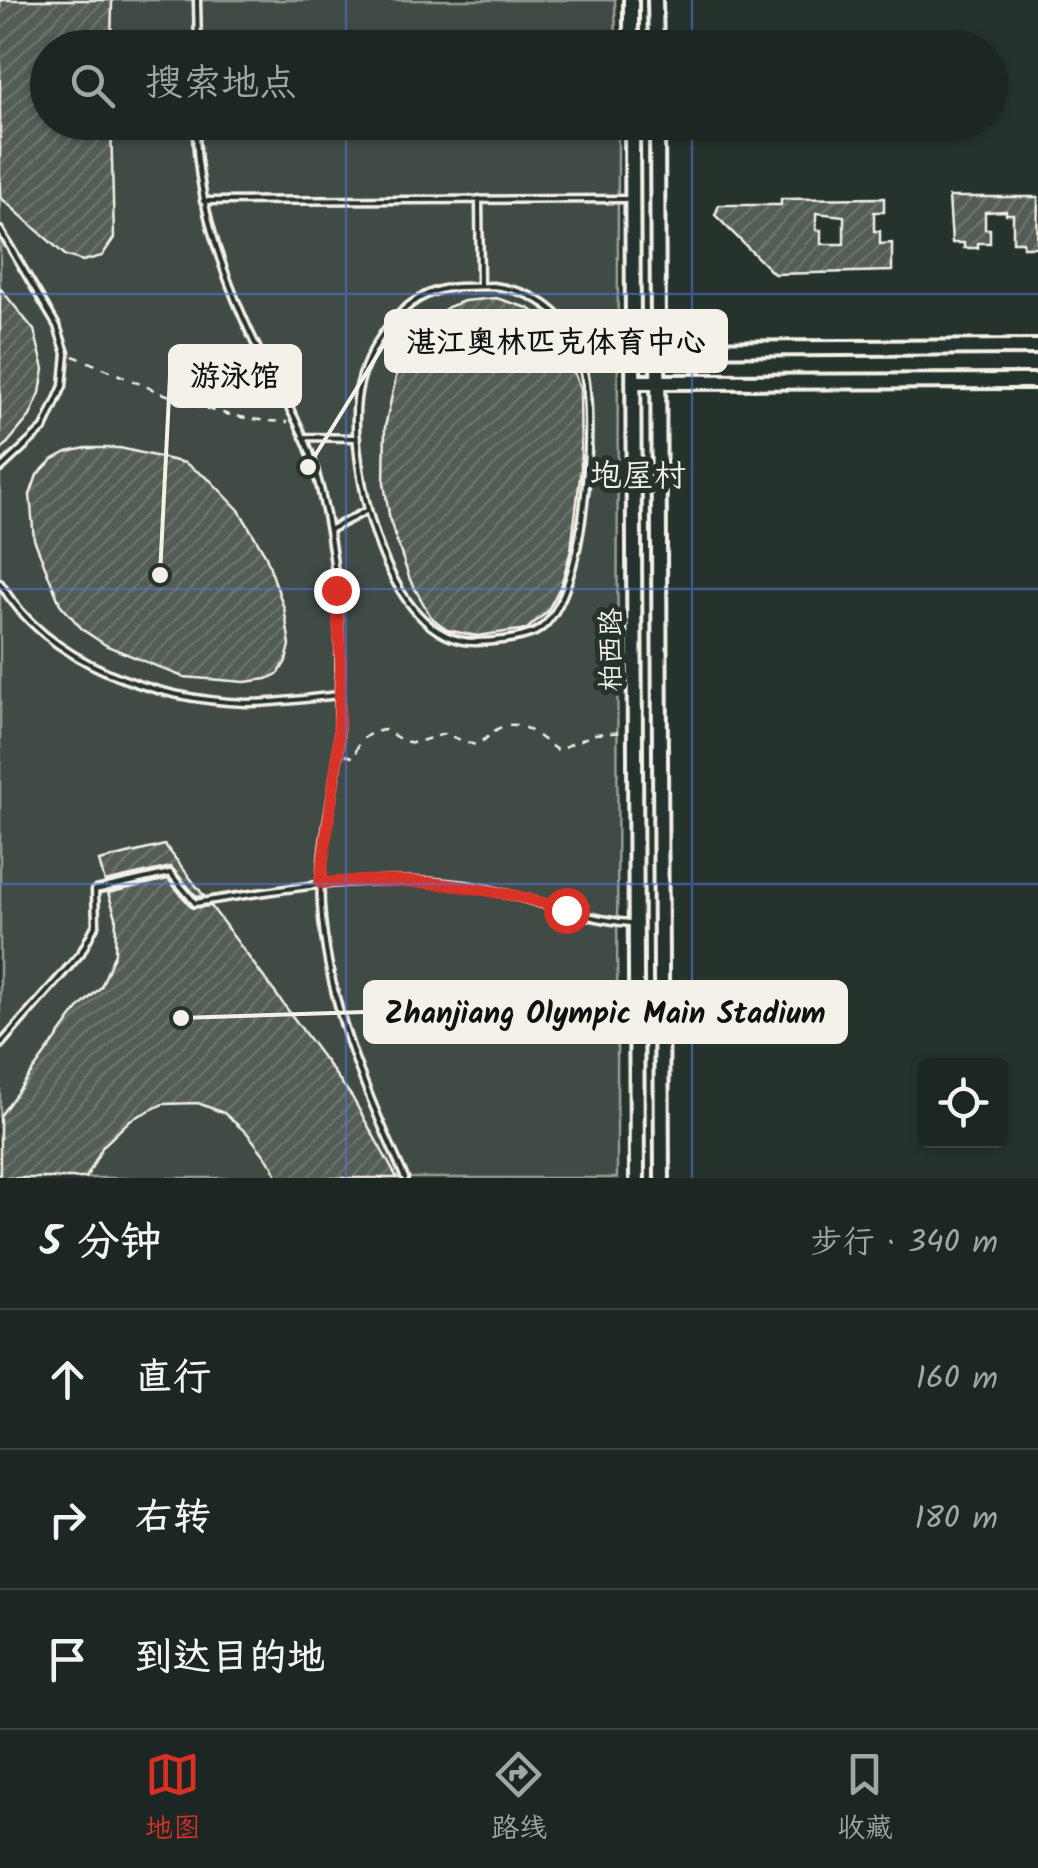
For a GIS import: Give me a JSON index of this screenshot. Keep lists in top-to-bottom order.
{
  "streets": {
    "main road": ["柏西路"]
  },
  "districts": ["垉屋村"],
  "places": ["湛江奥林匹克体育中心", "游泳馆", "Zhanjiang Olympic Main Stadium"],
  "page": {
    "search": "搜索地点",
    "heading": ["5 分钟", "步行 · 340 m"],
    "list": [
      ["直行", "160 m"],
      ["右转", "180 m"],
      "到达目的地"
    ],
    "nav": ["地图", "路线", "收藏"]
  }
}
